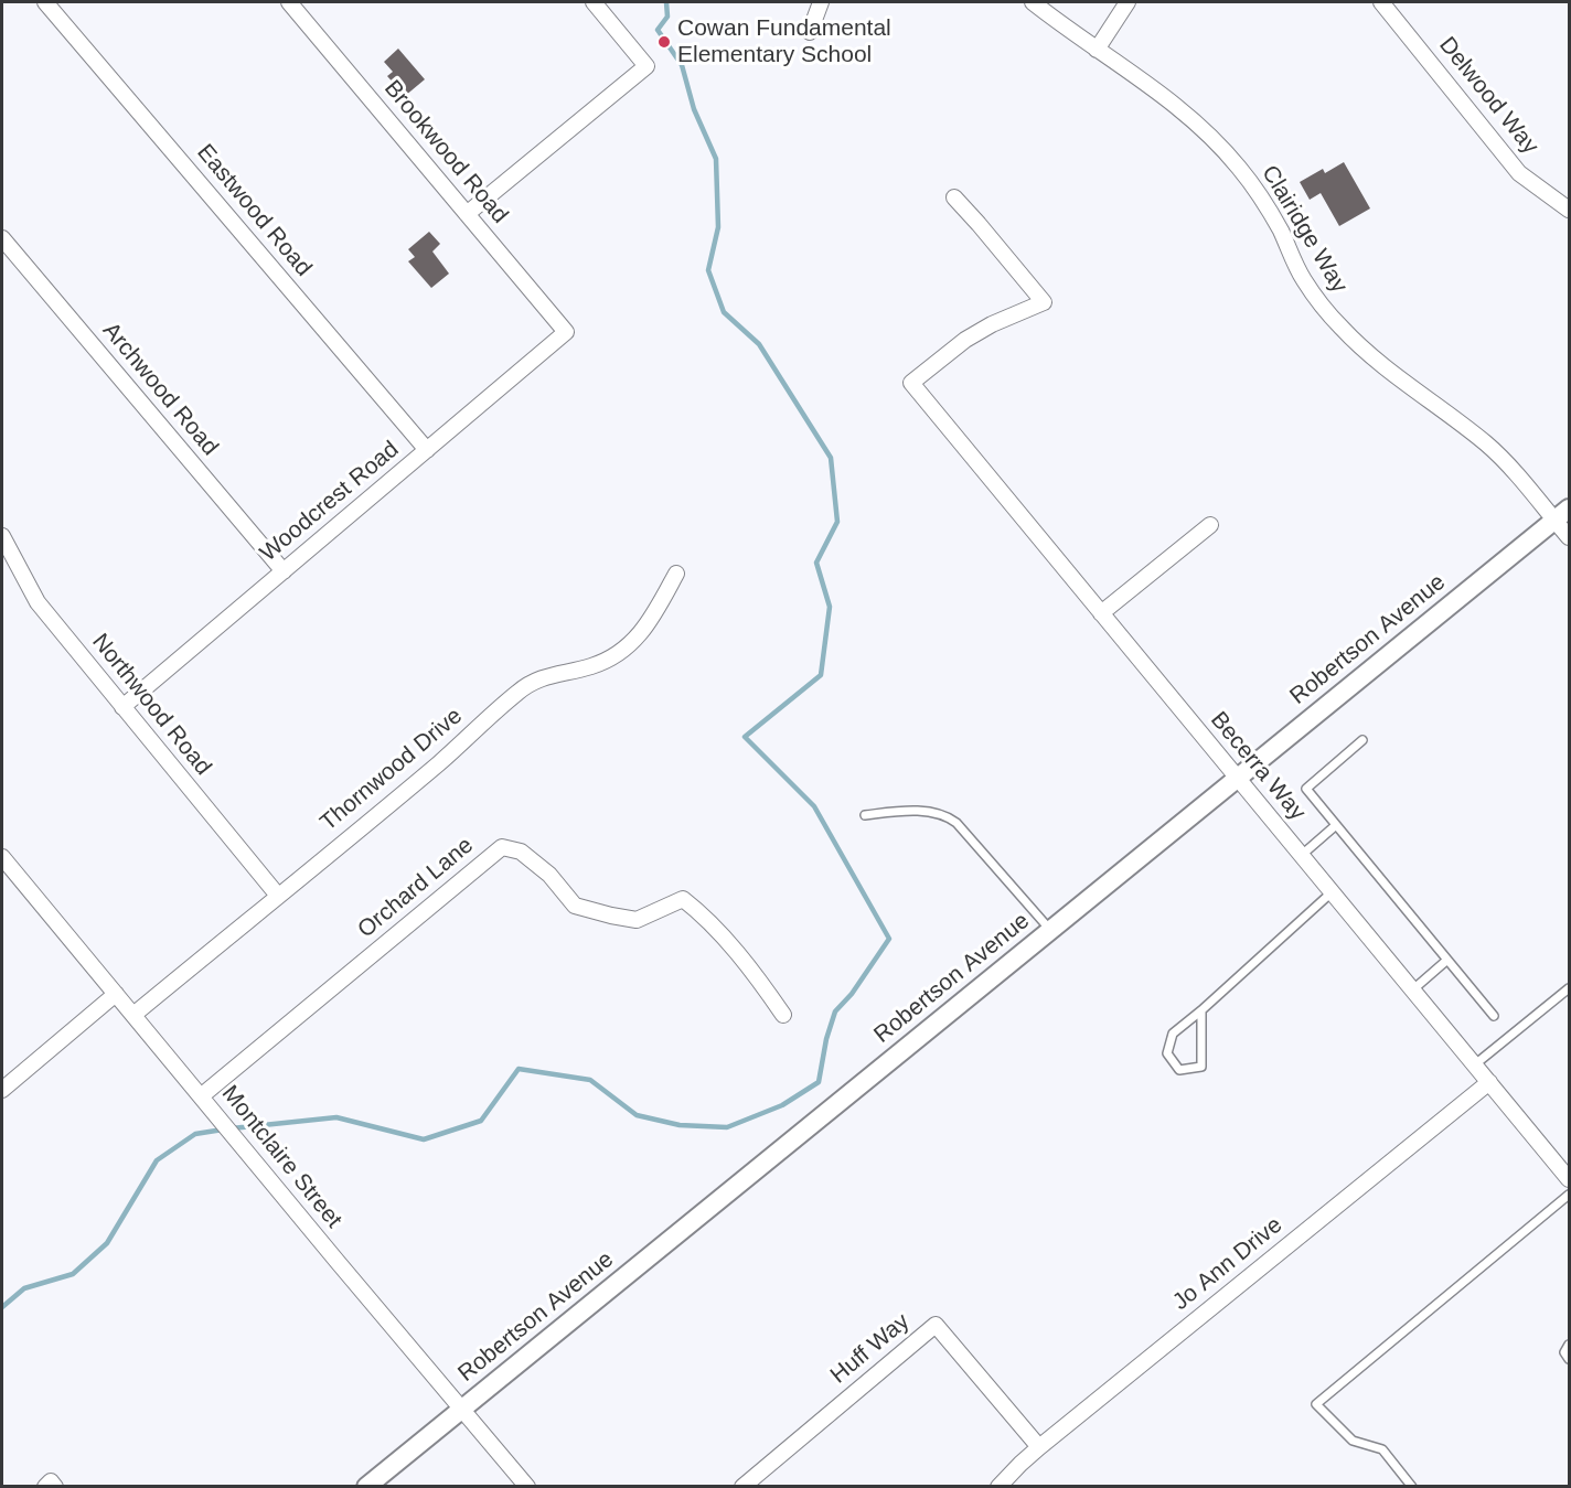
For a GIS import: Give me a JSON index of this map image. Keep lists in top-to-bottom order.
{
  "streets": {
    "street": [
      "Delwood Way",
      "Brookwood Road",
      "Eastwood Road",
      "Clairidge Way",
      "Archwood Road",
      "Woodcrest Road",
      "Robertson Avenue",
      "Northwood Road",
      "Becerra Way",
      "Thornwood Drive",
      "Orchard Lane",
      "Montclaire Street",
      "Jo Ann Drive",
      "Huff Way"
    ]
  },
  "crossings": [
    ["Brookwood Road", "Woodcrest Road"],
    ["Eastwood Road", "Woodcrest Road"],
    ["Clairidge Way", "Robertson Avenue"],
    ["Archwood Road", "Woodcrest Road"],
    ["Woodcrest Road", "Northwood Road"],
    ["Robertson Avenue", "Becerra Way"],
    ["Robertson Avenue", "Montclaire Street"],
    ["Northwood Road", "Thornwood Drive"],
    ["Becerra Way", "Jo Ann Drive"],
    ["Thornwood Drive", "Montclaire Street"],
    ["Orchard Lane", "Montclaire Street"],
    ["Jo Ann Drive", "Huff Way"]
  ],
  "places": ["Cowan Fundamental Elementary School"]
}
